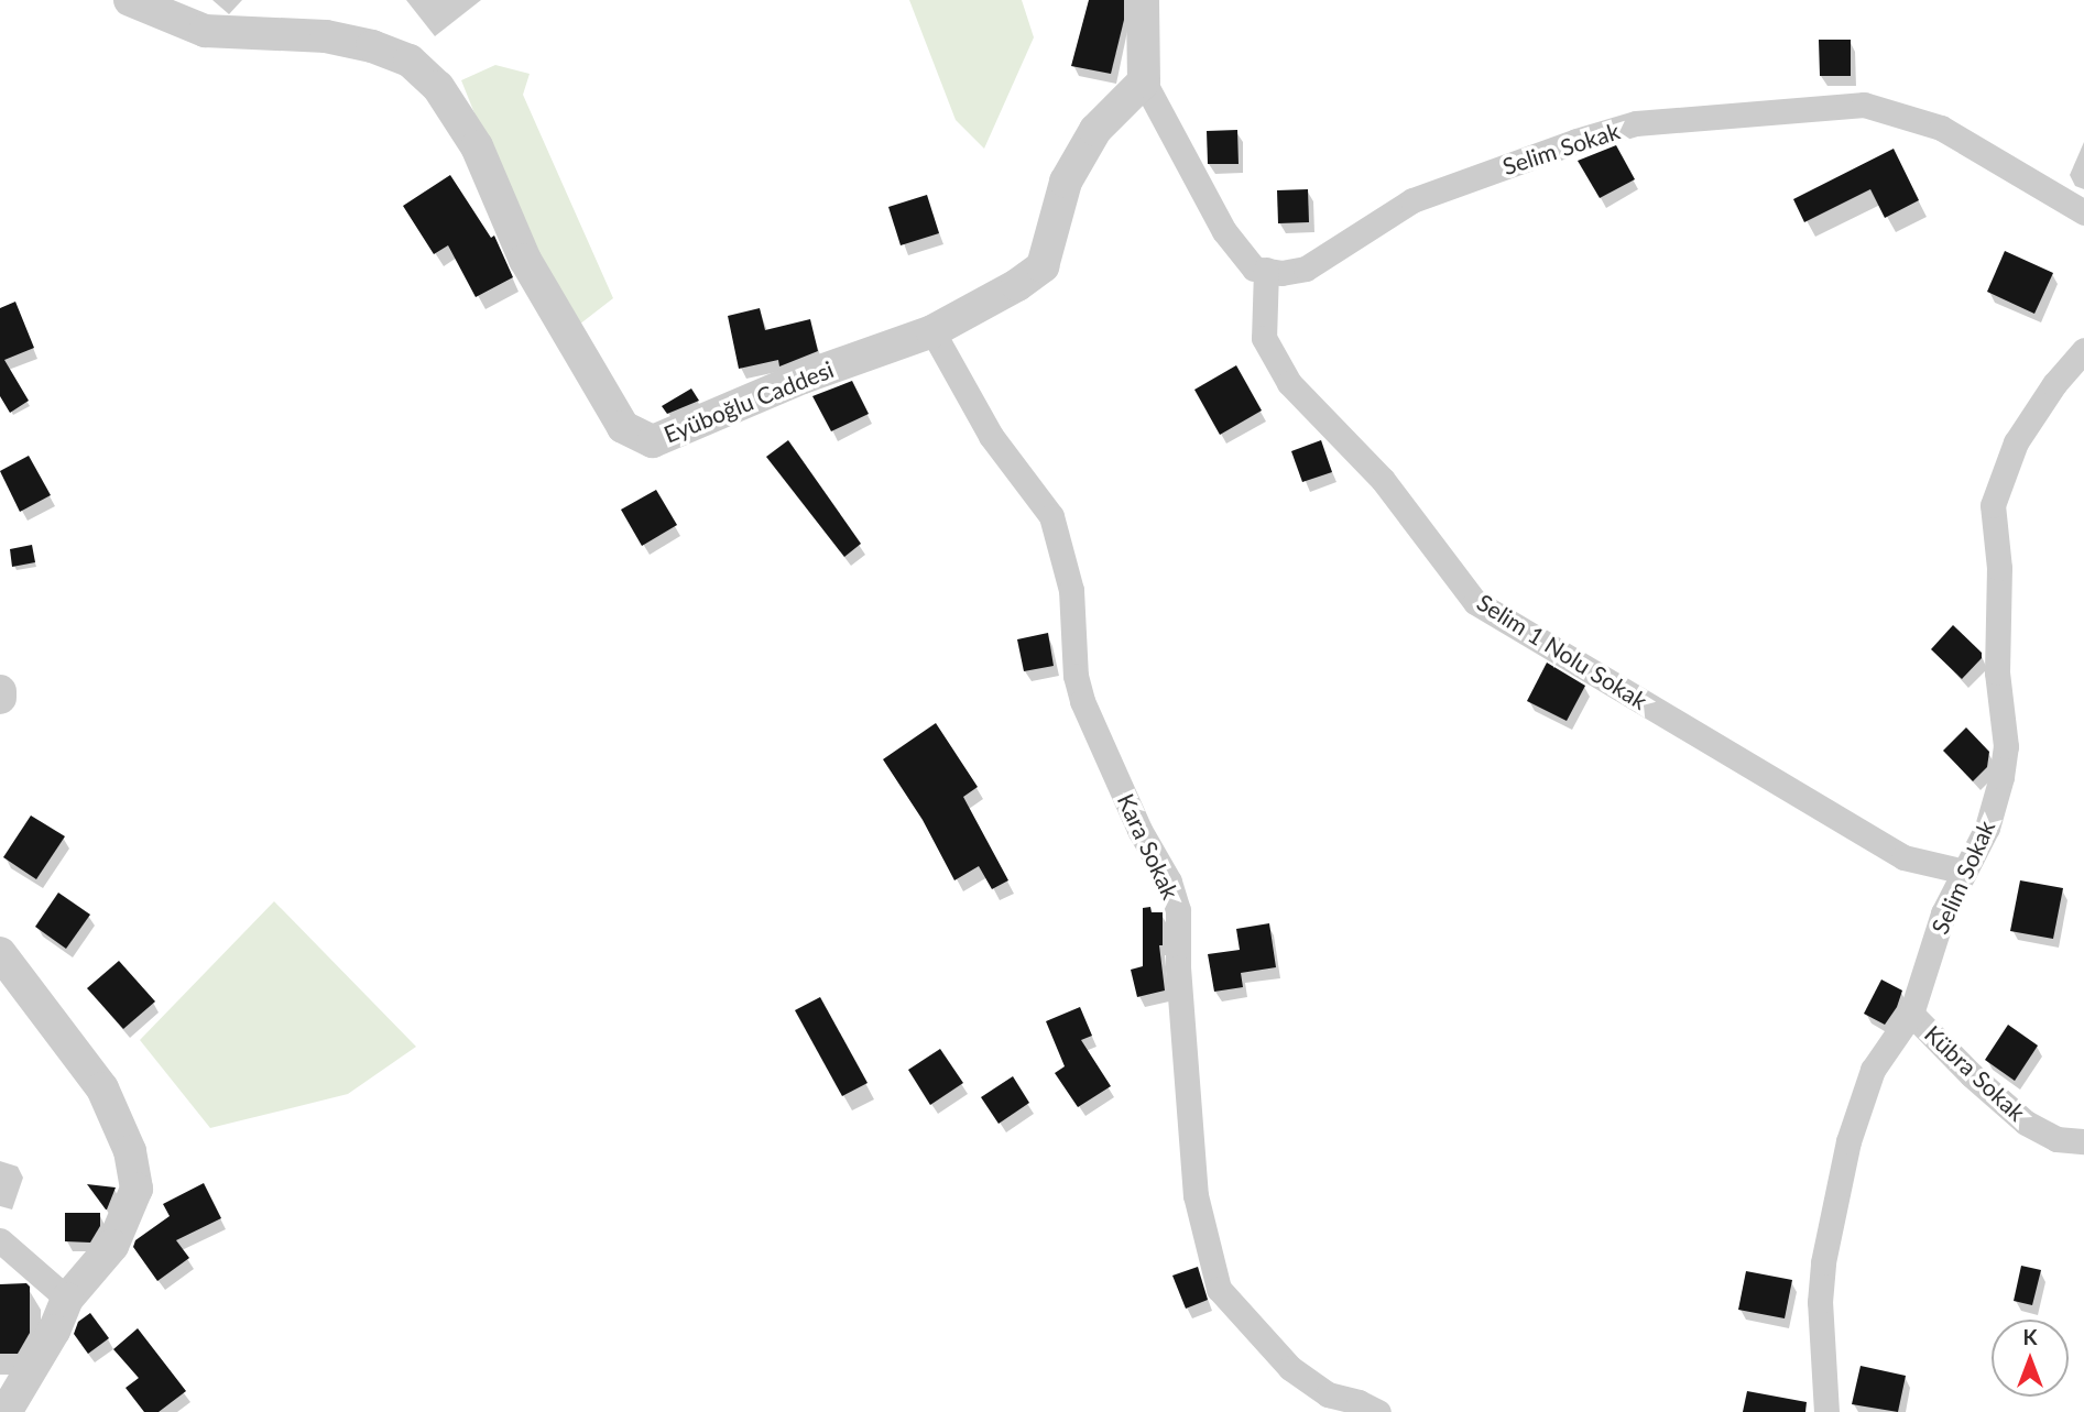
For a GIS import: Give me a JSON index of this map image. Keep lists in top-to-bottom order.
{
  "streets": {
    "street": [
      "Selim Sokak",
      "Eyüboğlu Caddesi",
      "Selim 1 Nolu Sokak",
      "Kara Sokak",
      "Kübra Sokak"
    ]
  },
  "crossings": [
    ["Selim Sokak", "Selim 1 Nolu Sokak"],
    ["Selim Sokak", "Kübra Sokak"],
    ["Eyüboğlu Caddesi", "Kara Sokak"]
  ],
  "north": "top"
}
